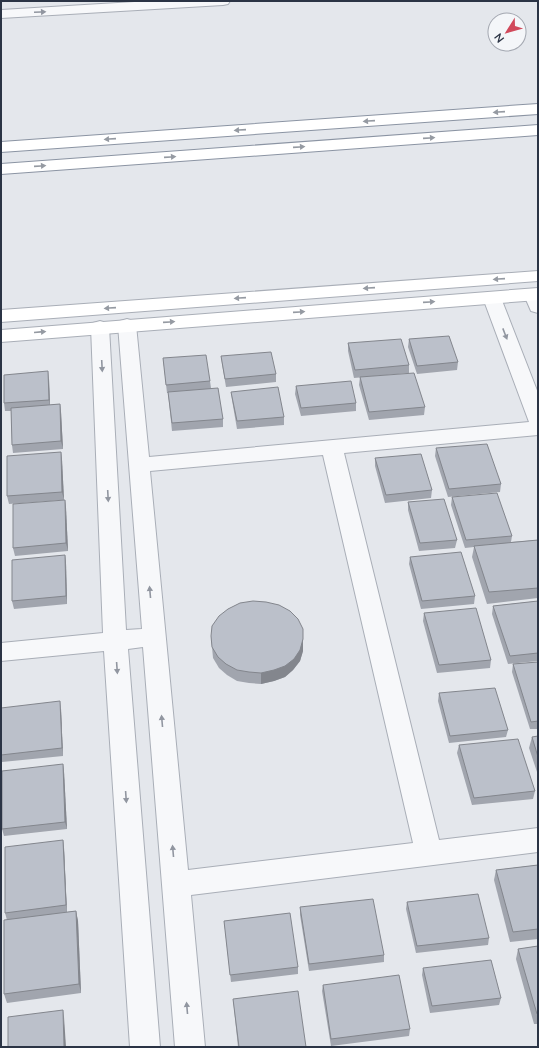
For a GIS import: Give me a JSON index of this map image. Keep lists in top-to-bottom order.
{
  "north": "bottom left"
}
